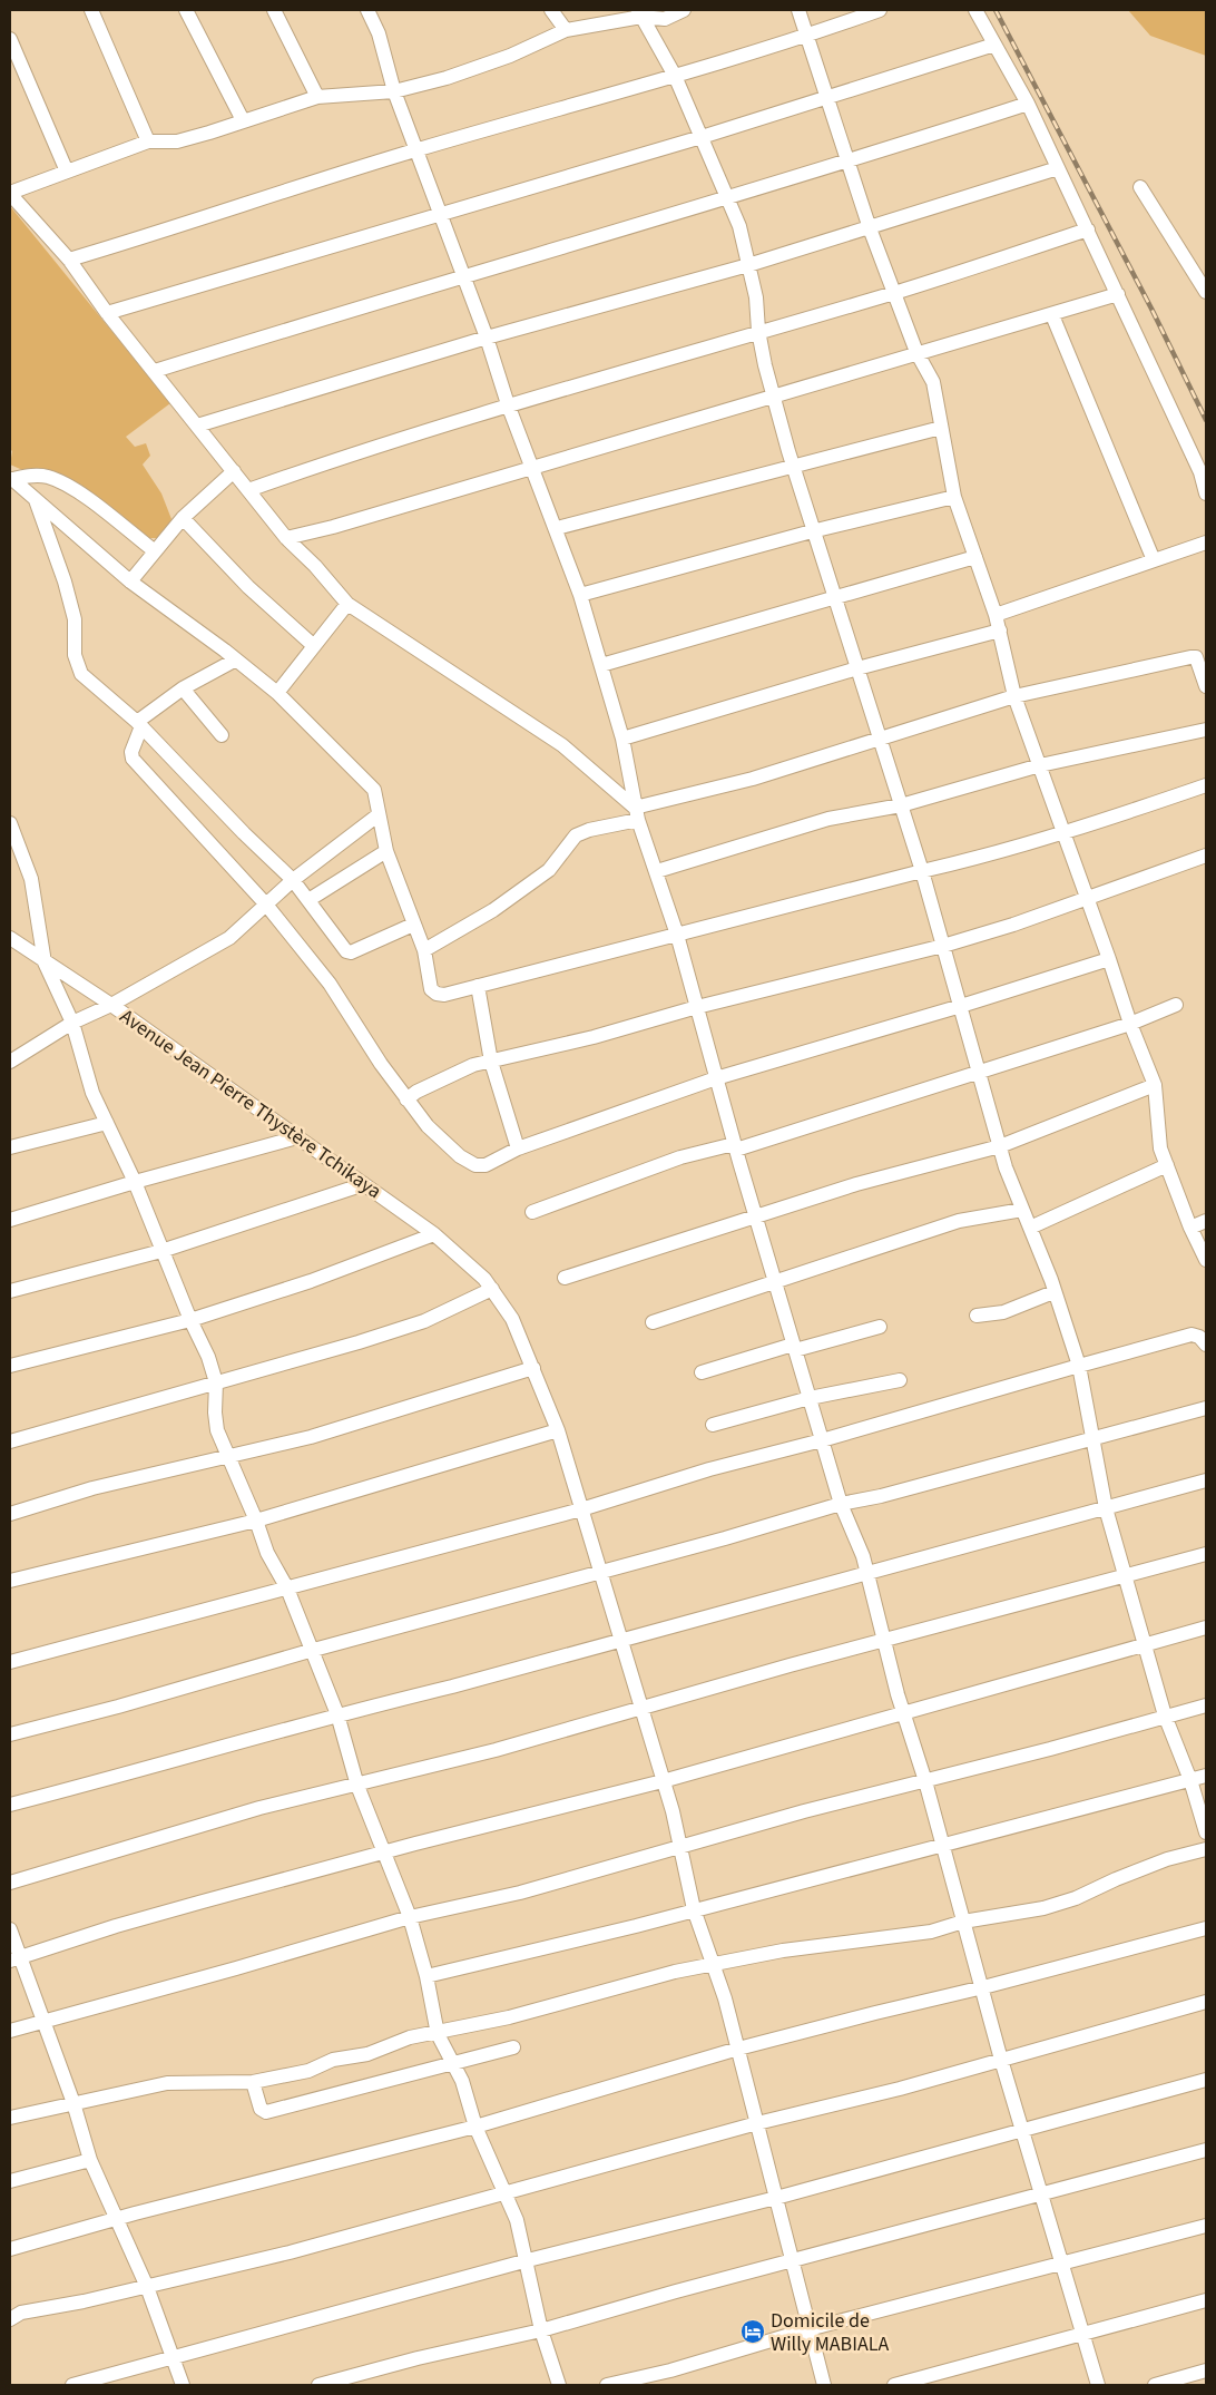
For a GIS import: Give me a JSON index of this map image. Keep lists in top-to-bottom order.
{
  "streets": {
    "street": ["Avenue Jean Pierre Thystère Tchikaya"]
  },
  "places": {
    "hotel": ["Domicile de Willy MABIALA"]
  }
}
